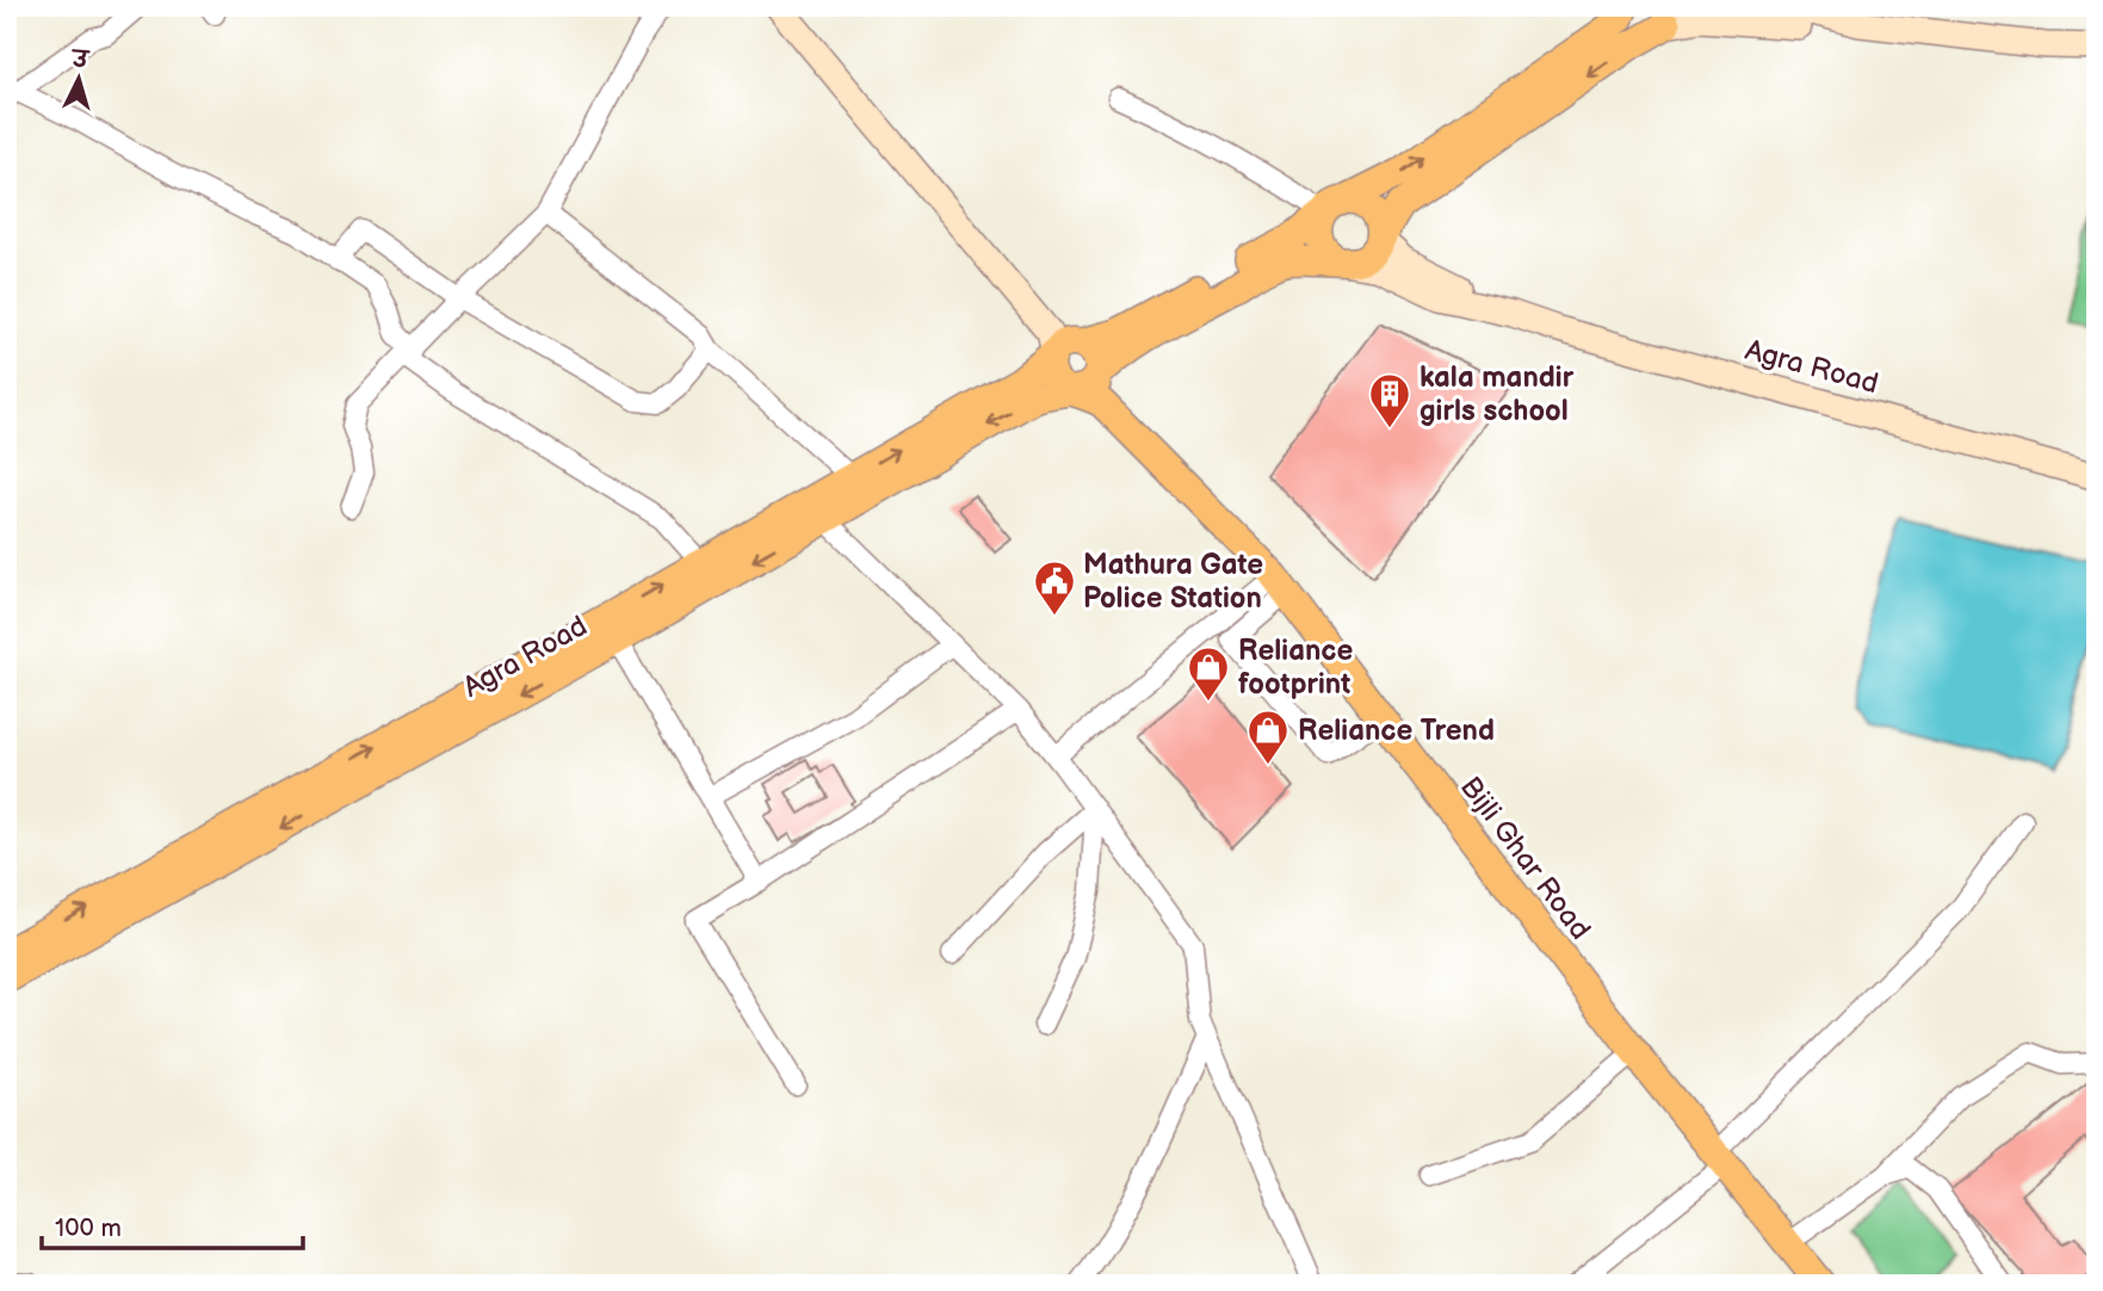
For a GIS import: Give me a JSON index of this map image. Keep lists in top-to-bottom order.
{
  "streets": {
    "main road": ["Agra Road", "Bijli Ghar Road"]
  },
  "crossings": [
    ["Agra Road", "Bijli Ghar Road"]
  ],
  "places": {
    "building": ["kala mandir girls school"],
    "public building": ["Mathura Gate Police Station"],
    "shop": ["Reliance footprint", "Reliance Trend"]
  },
  "scale_bar": "100 m",
  "north": "top"
}
